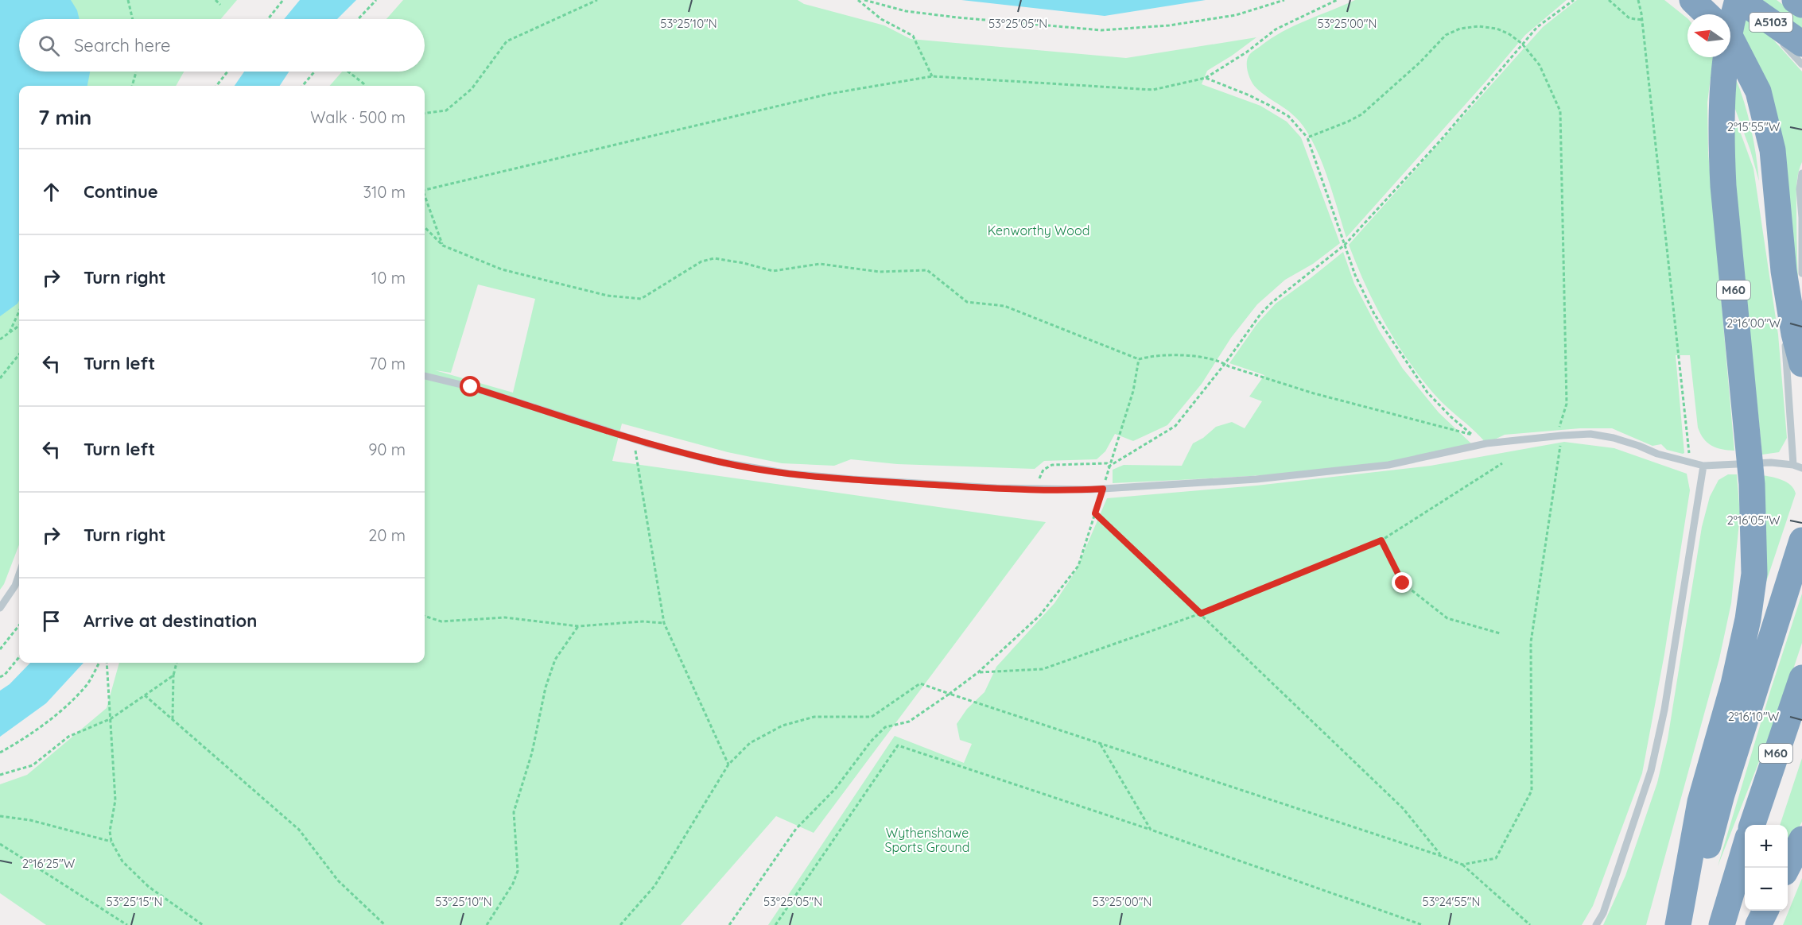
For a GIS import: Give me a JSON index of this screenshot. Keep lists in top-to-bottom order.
{
  "streets": {
    "highway": ["A5103", "M60"]
  },
  "crossings": [
    ["A5103", "M60"]
  ],
  "parks": ["Kenworthy Wood", "Wythenshawe Sports Ground"],
  "north": "left",
  "page": {
    "search": "Search here",
    "heading": ["7 min", "Walk · 500 m"],
    "list": [
      ["Continue", "310 m"],
      ["Turn right", "10 m"],
      ["Turn left", "70 m"],
      ["Turn left", "90 m"],
      ["Turn right", "20 m"],
      "Arrive at destination"
    ],
    "map_buttons": ["+", "−"]
  },
  "coordinates": [
    "53°25'10\"N",
    "53°25'05\"N",
    "53°25'00\"N",
    "2°15'55\"W",
    "2°16'00\"W",
    "2°16'05\"W",
    "2°16'10\"W",
    "2°16'25\"W",
    "53°25'15\"N",
    "53°24'55\"N"
  ]
}
